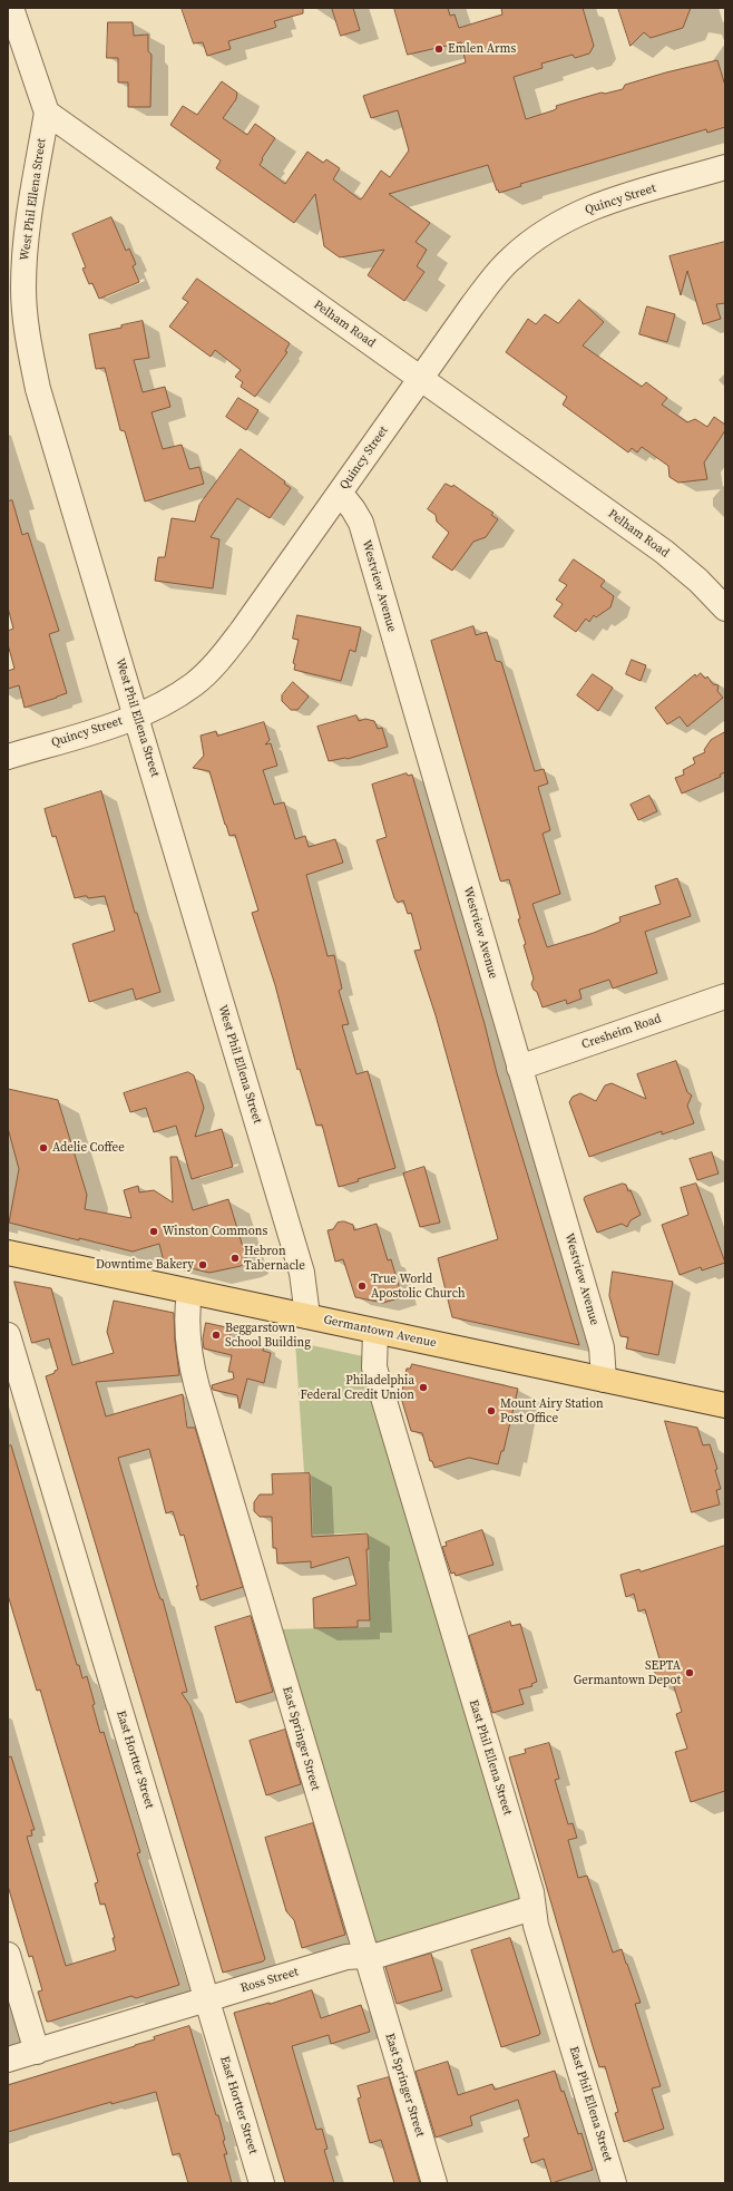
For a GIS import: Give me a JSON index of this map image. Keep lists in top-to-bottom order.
{
  "streets": {
    "main road": ["Germantown Avenue"],
    "street": [
      "West Phil Ellena Street",
      "Quincy Street",
      "Pelham Road",
      "Westview Avenue",
      "Cresheim Road",
      "East Springer Street",
      "East Phil Ellena Street",
      "East Hortter Street",
      "Ross Street"
    ]
  },
  "crossings": [
    ["West Phil Ellena Street", "Quincy Street"],
    ["West Phil Ellena Street", "Pelham Road"],
    ["West Phil Ellena Street", "Germantown Avenue"],
    ["Quincy Street", "Pelham Road"],
    ["Quincy Street", "Westview Avenue"],
    ["Westview Avenue", "Cresheim Road"],
    ["Westview Avenue", "Germantown Avenue"],
    ["Germantown Avenue", "East Springer Street"],
    ["Germantown Avenue", "East Phil Ellena Street"],
    ["East Springer Street", "Ross Street"],
    ["East Phil Ellena Street", "Ross Street"],
    ["East Hortter Street", "Ross Street"]
  ],
  "places": [
    "Emlen Arms",
    "Adelie Coffee",
    "Winston Commons",
    "Hebron Tabernacle",
    "Downtime Bakery",
    "True World Apostolic Church",
    "Beggarstown School Building",
    "Philadelphia Federal Credit Union",
    "Mount Airy Station Post Office",
    "SEPTA Germantown Depot"
  ]
}
